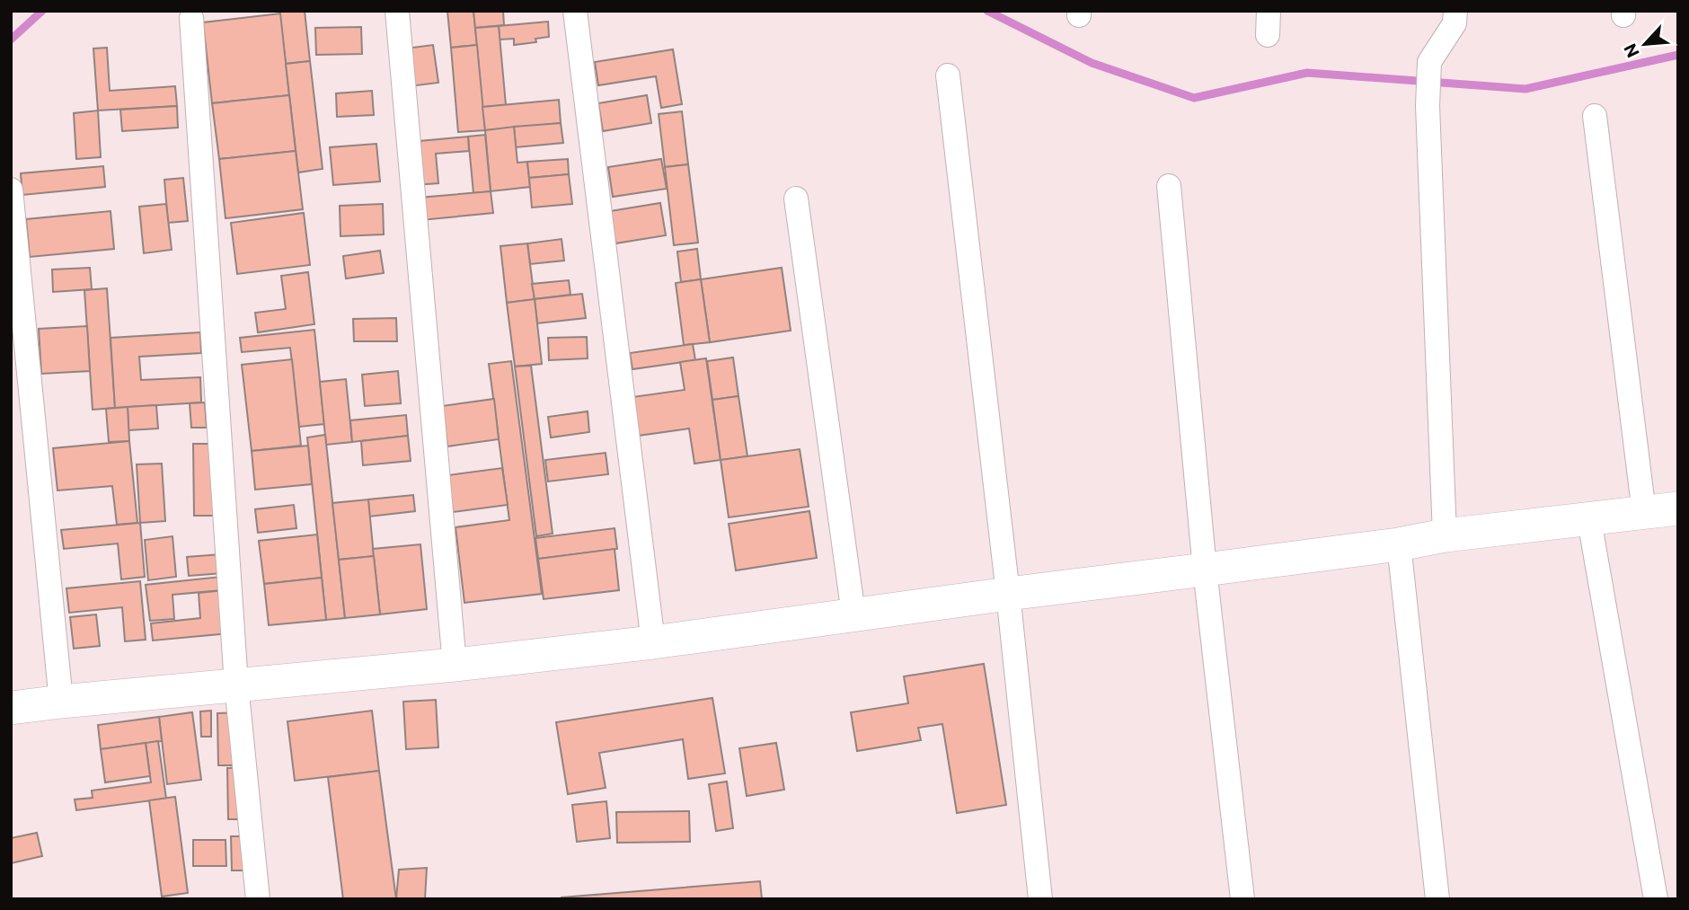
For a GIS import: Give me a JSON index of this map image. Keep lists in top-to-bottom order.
{
  "north": "bottom left"
}
